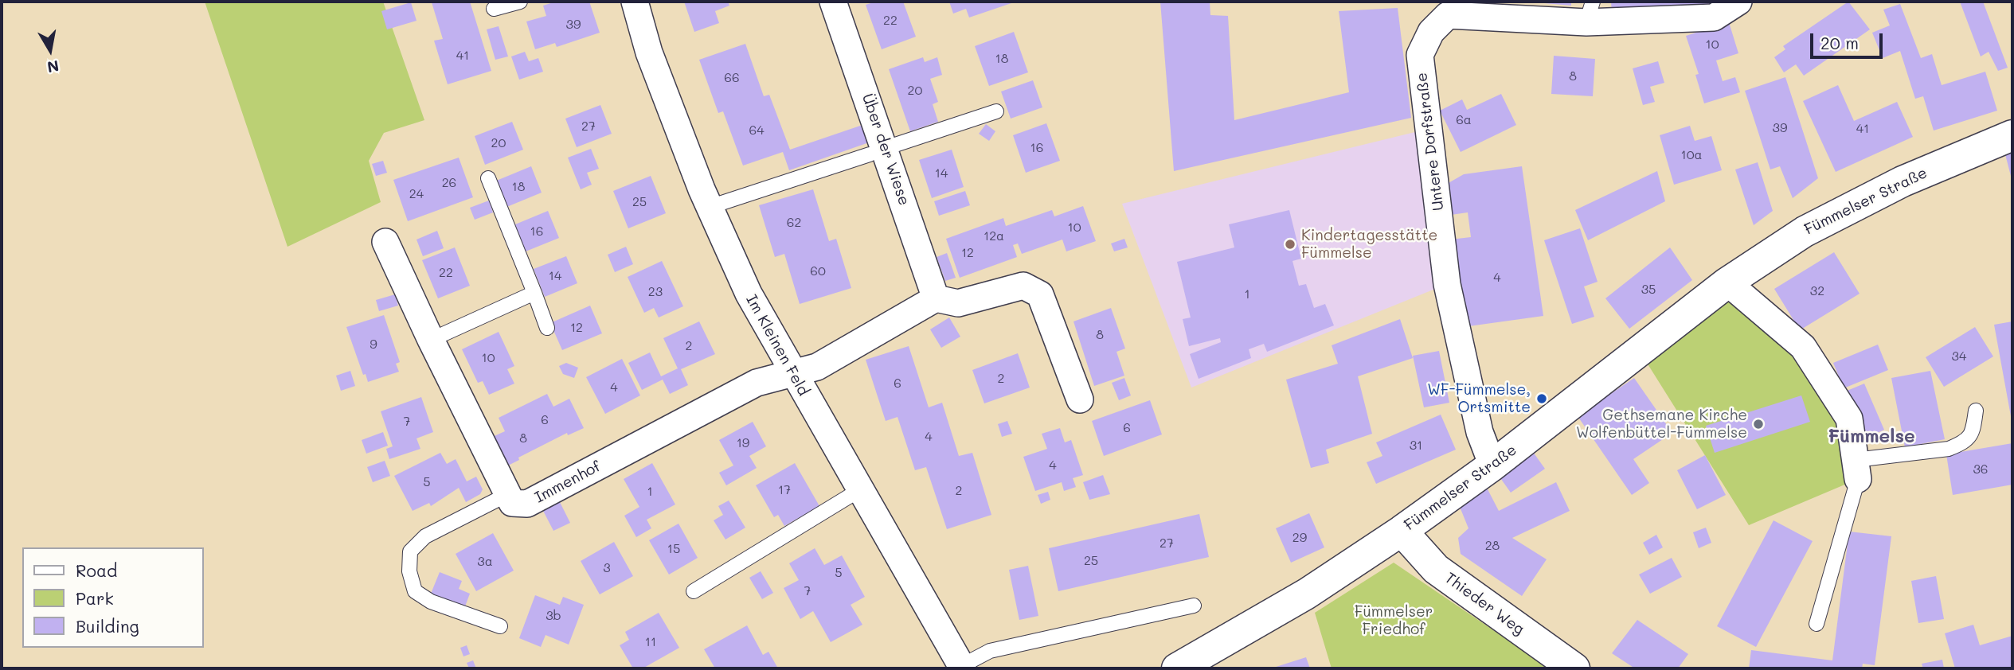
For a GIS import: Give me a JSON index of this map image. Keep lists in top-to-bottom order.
{
  "streets": {
    "street": [
      "Untere Dorfstraße",
      "Über der Wiese",
      "Fümmelser Straße",
      "Im Kleinen Feld",
      "Immenhof",
      "Thieder Weg"
    ]
  },
  "crossings": [
    ["Untere Dorfstraße", "Fümmelser Straße"],
    ["Fümmelser Straße", "Thieder Weg"],
    ["Im Kleinen Feld", "Immenhof"]
  ],
  "districts": ["Fümmelse"],
  "parks": ["Fümmelser Friedhof"],
  "places": ["Kindertagesstätte Fümmelse", "WF-Fümmelse, Ortsmitte", "Gethsemane Kirche Wolfenbüttel-Fümmelse"],
  "house_numbers": [
    "22",
    "39",
    "10",
    "41",
    "18",
    "8",
    "66",
    "20",
    "6a",
    "27",
    "39",
    "41",
    "64",
    "20",
    "16",
    "10a",
    "14",
    "26",
    "18",
    "24",
    "25",
    "62",
    "10",
    "16",
    "12a",
    "12",
    "60",
    "22",
    "14",
    "4",
    "35",
    "32",
    "23",
    "1",
    "12",
    "8",
    "9",
    "2",
    "34",
    "10",
    "2",
    "6",
    "4",
    "6",
    "7",
    "6",
    "4",
    "8",
    "19",
    "31",
    "4",
    "36",
    "5",
    "17",
    "2",
    "1",
    "29",
    "27",
    "28",
    "15",
    "25",
    "3a",
    "3",
    "5",
    "7",
    "3b",
    "11"
  ],
  "legend": ["Road", "Park", "Building"],
  "scale_bar": "20 m",
  "north": "bottom"
}
